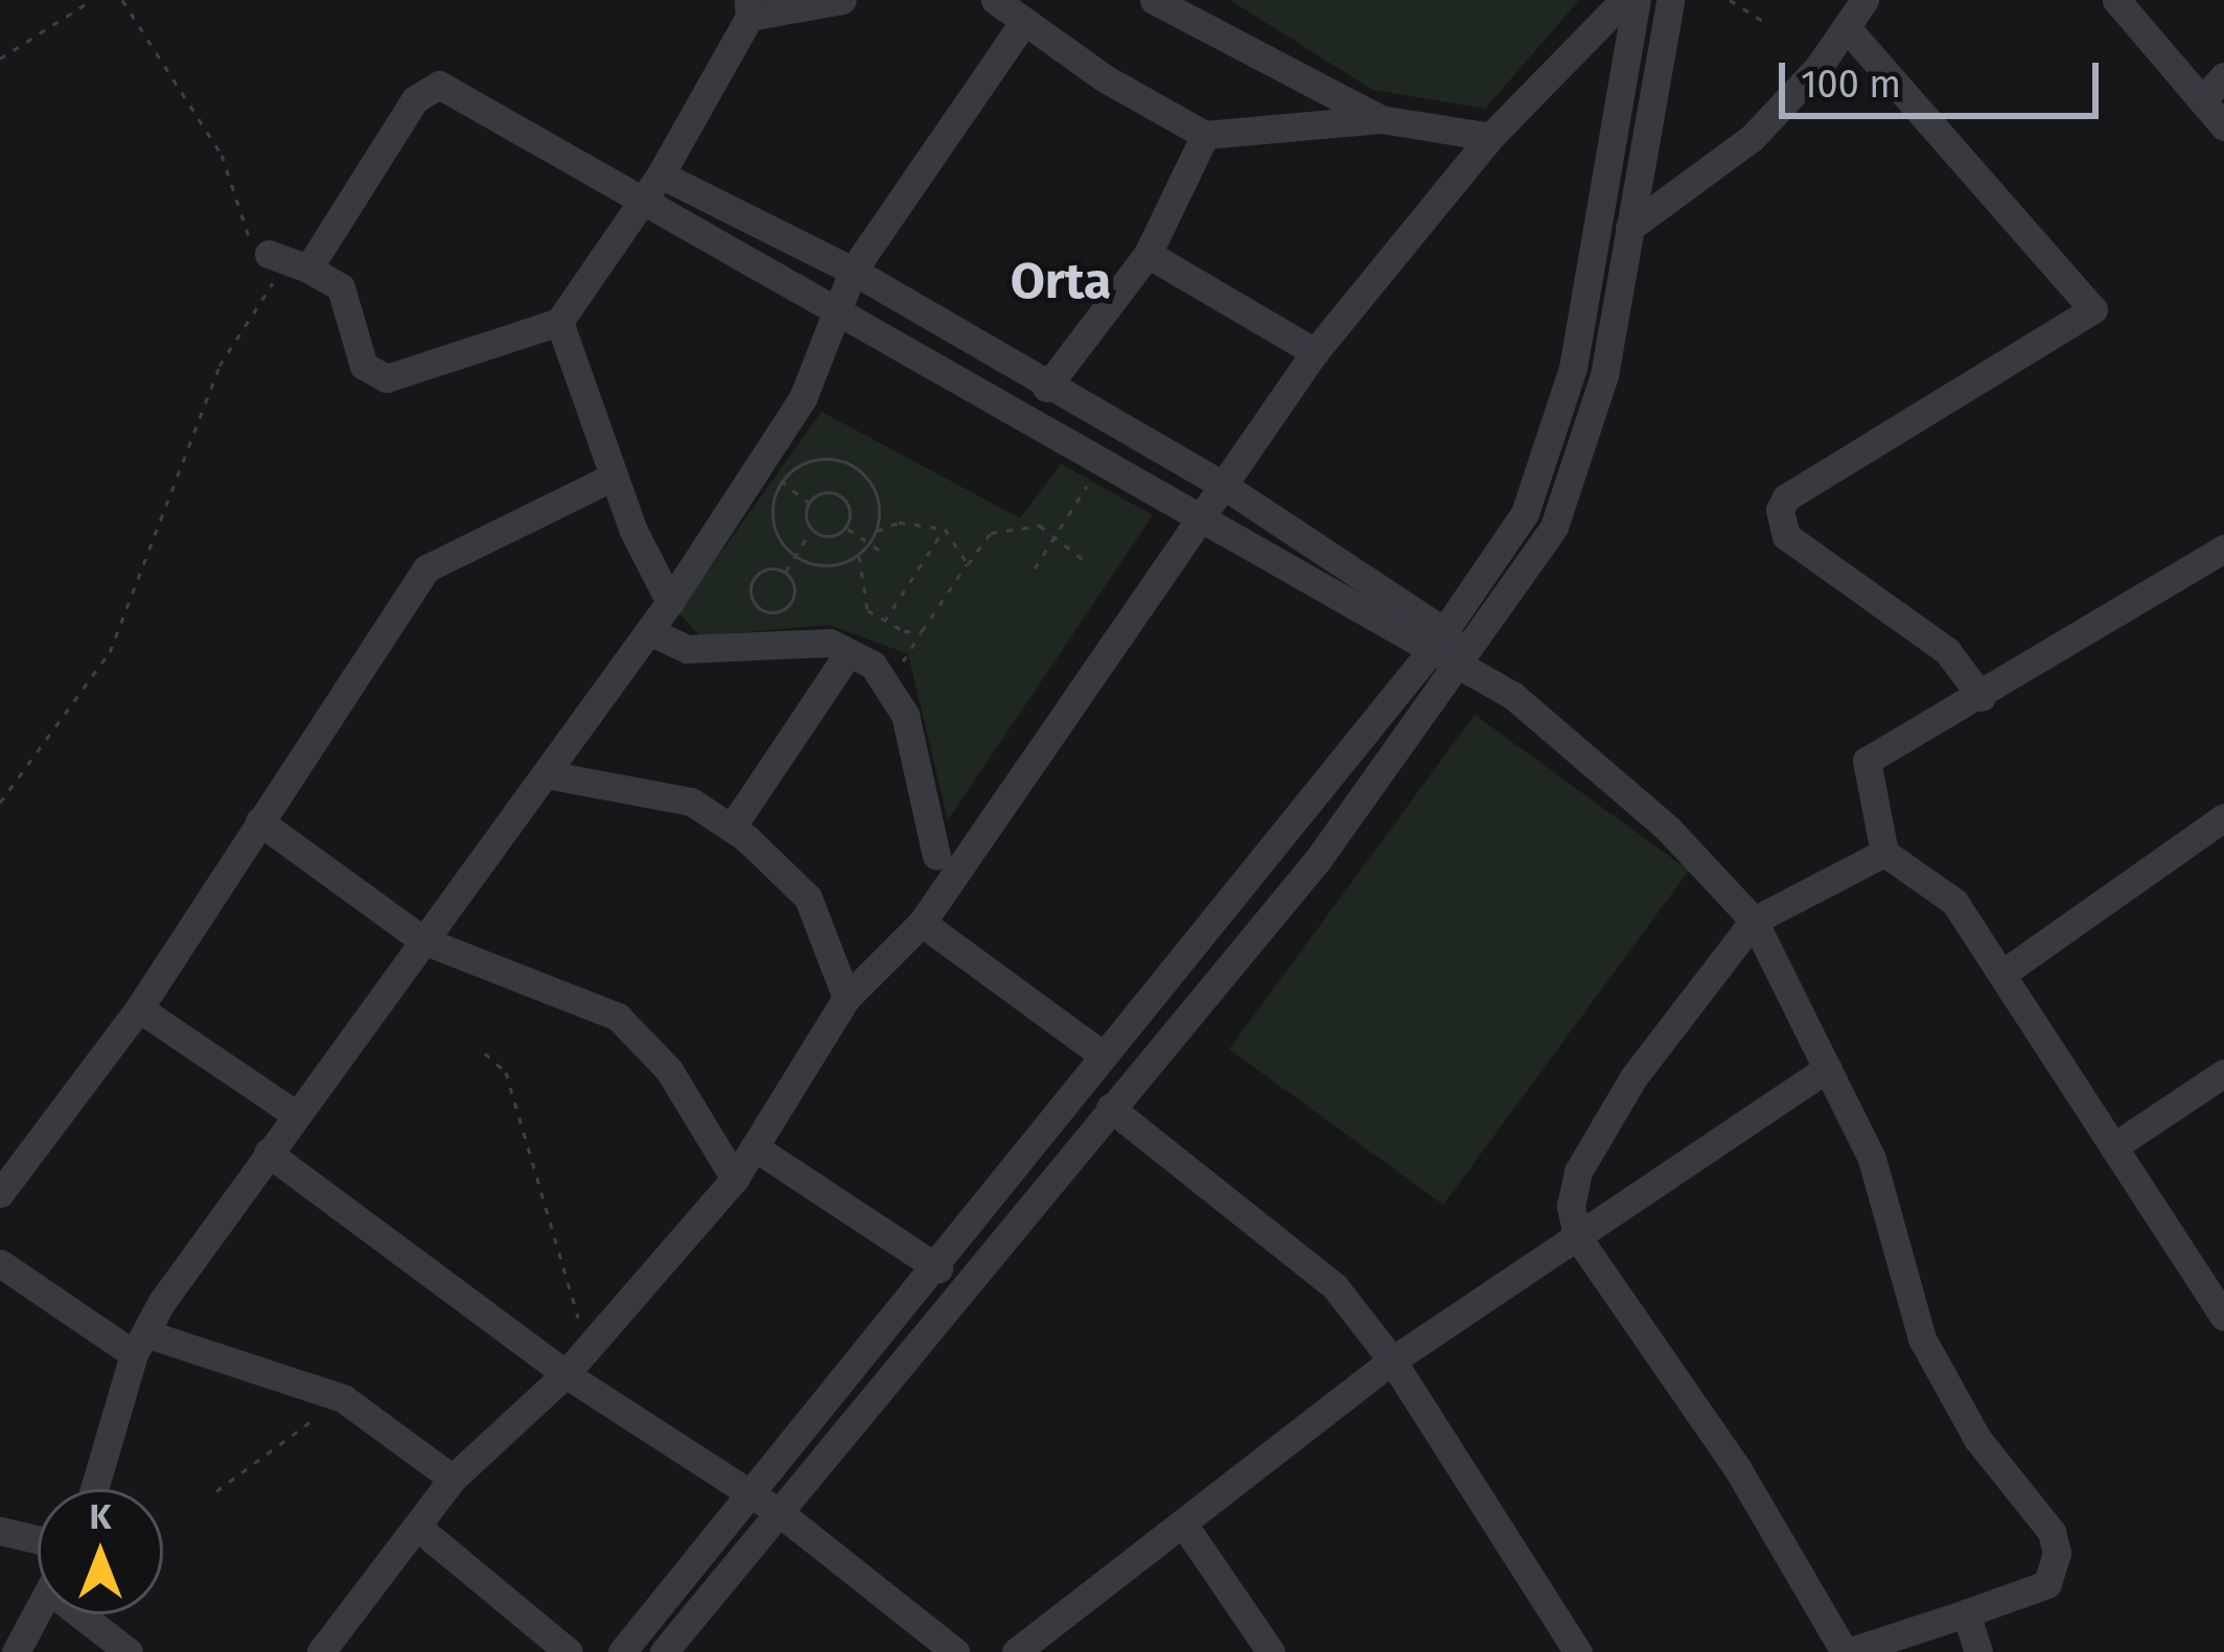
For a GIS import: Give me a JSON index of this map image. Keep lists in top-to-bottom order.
{
  "districts": ["Orta"],
  "scale_bar": "100 m",
  "north": "top"
}
